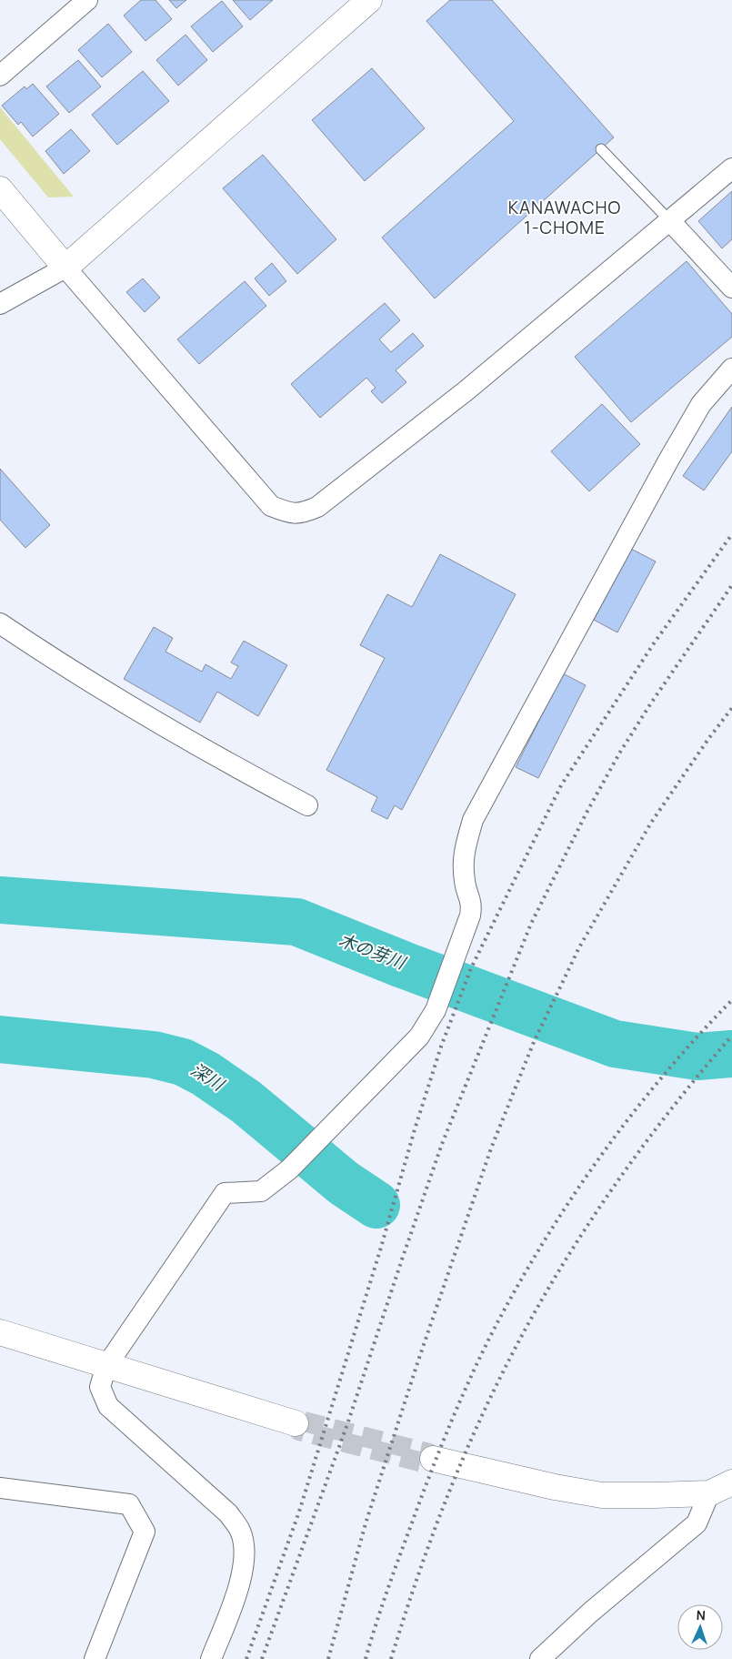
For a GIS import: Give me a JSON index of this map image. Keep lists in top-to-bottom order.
{
  "districts": ["KANAWACHO 1-CHOME"],
  "water": ["木の芽川", "深川"],
  "north": "top"
}
